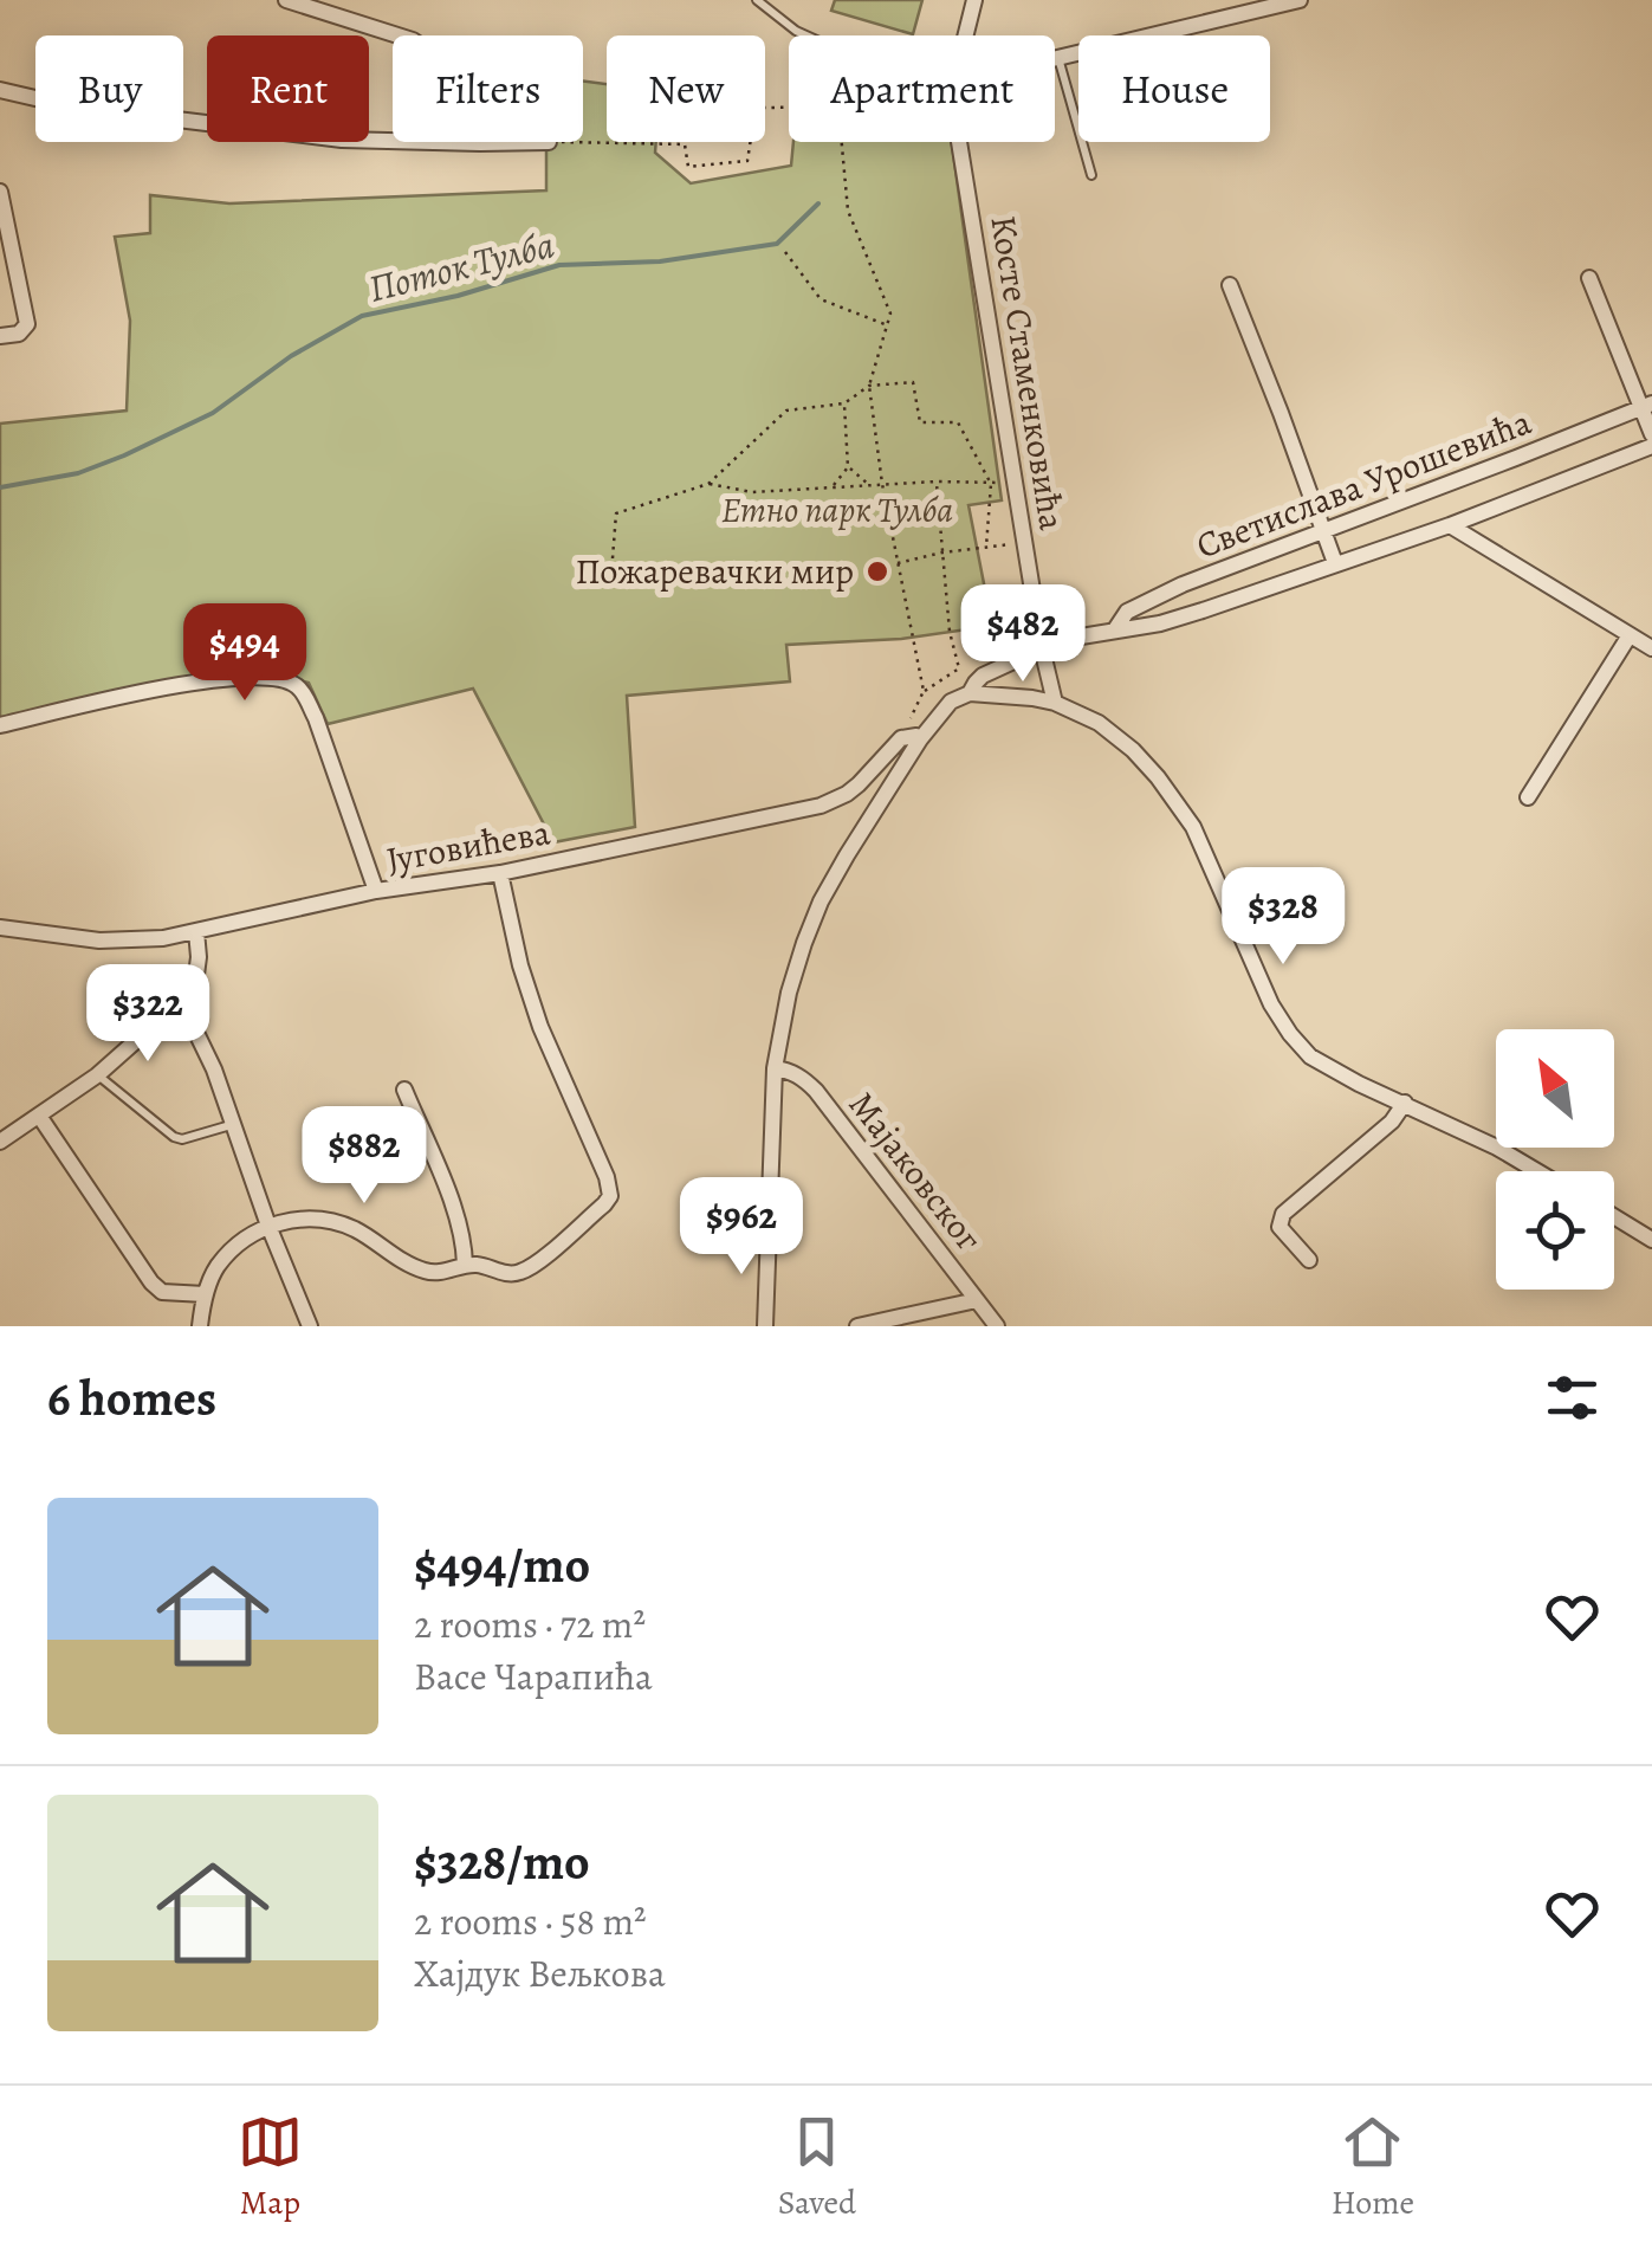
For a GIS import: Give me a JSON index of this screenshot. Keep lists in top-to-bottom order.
{
  "streets": {
    "street": [
      "Косте Стаменковића",
      "Светислава Урошевића",
      "Југовићева",
      "Мајаковског"
    ]
  },
  "crossings": [
    ["Косте Стаменковића", "Светислава Урошевића"],
    ["Светислава Урошевића", "Мајаковског"]
  ],
  "water": ["Поток Тулба"],
  "parks": ["Етно парк Тулба"],
  "places": ["Пожаревачки мир"],
  "north": "top left",
  "page": {
    "chip": [
      "Buy",
      "Rent",
      "Filters",
      "New",
      "Apartment",
      "House"
    ],
    "price": [
      "$482",
      "$494",
      "$328",
      "$322",
      "$882",
      "$962"
    ],
    "heading": "6 homes",
    "list": [
      {
        "name": "$494/mo",
        "note": "2 rooms · 72 m² · Васе Чарапића"
      },
      {
        "name": "$328/mo",
        "note": "2 rooms · 58 m² · Хајдук Вељкова"
      }
    ],
    "tabs": ["Map", "Saved", "Home"]
  }
}
